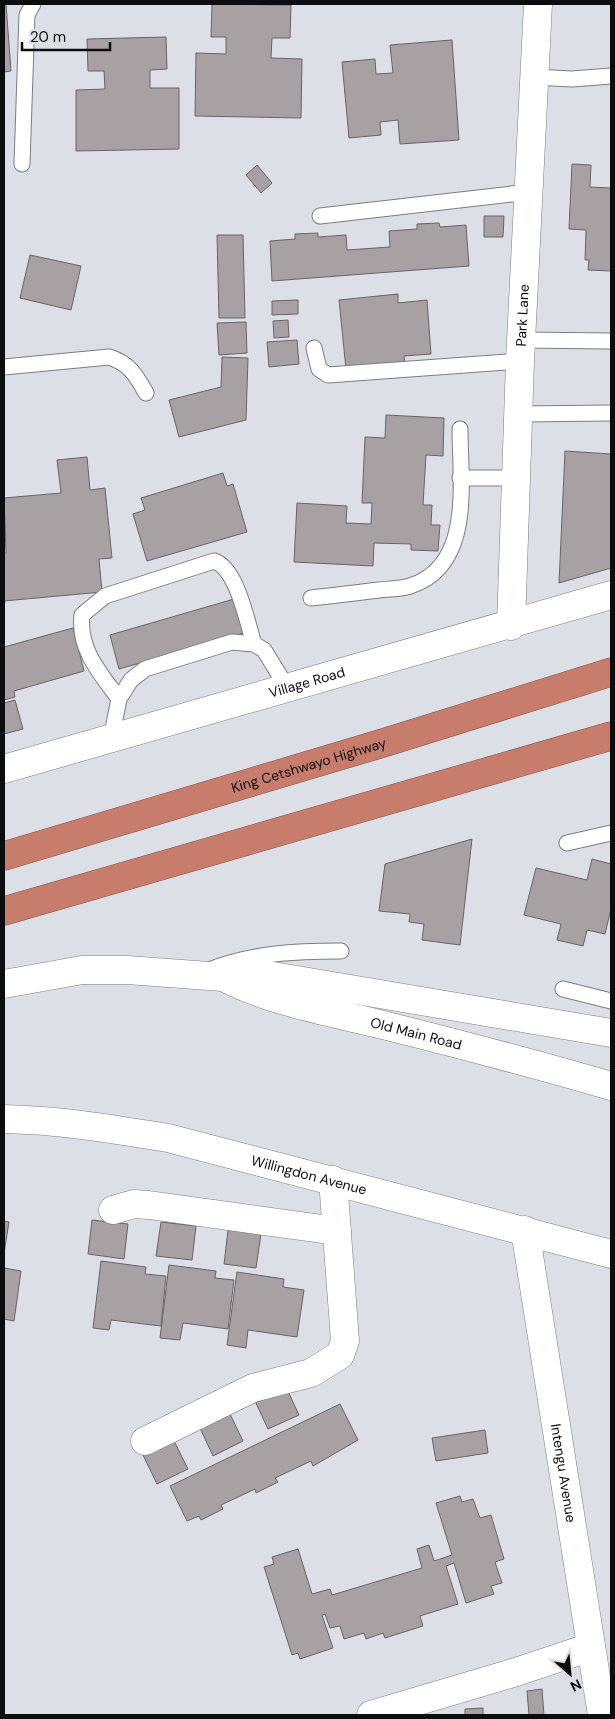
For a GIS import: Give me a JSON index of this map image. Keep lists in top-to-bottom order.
{
  "streets": {
    "highway": ["King Cetshwayo Highway"],
    "street": [
      "Park Lane",
      "Village Road",
      "Old Main Road",
      "Willingdon Avenue",
      "Intengu Avenue"
    ]
  },
  "crossings": [
    ["Park Lane", "Village Road"],
    ["Willingdon Avenue", "Intengu Avenue"]
  ],
  "scale_bar": "20 m",
  "north": "bottom right"
}
